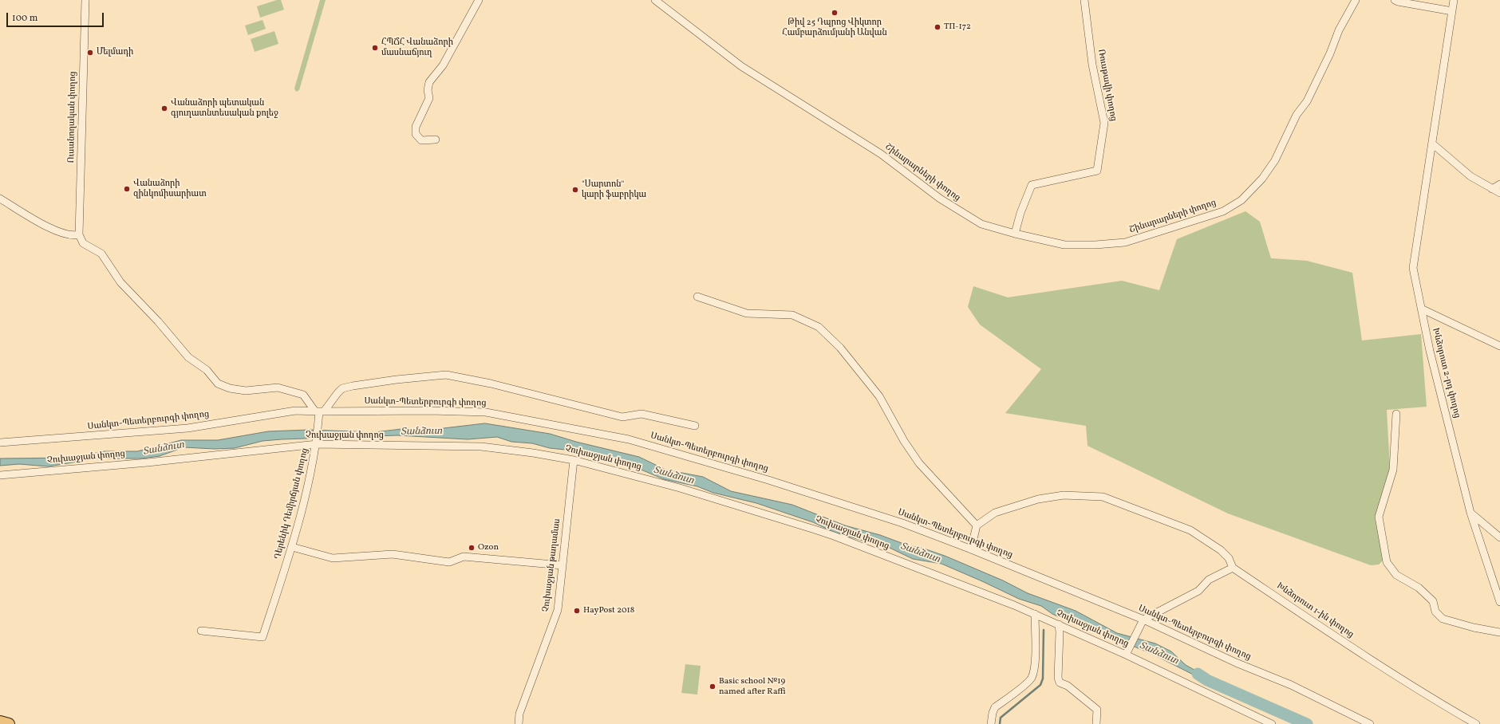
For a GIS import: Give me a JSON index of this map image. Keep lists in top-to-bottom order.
{
  "streets": {
    "street": [
      "Ռուսթավի փողոց",
      "Ուսանողական փողոց",
      "Շինարարների փողոց",
      "Խնձորուտ 2-րդ փողոց",
      "Սանկտ-Պետերբուրգի փողոց",
      "Չուխաջյան փողոց",
      "Դերենիկ Դեմիրճյան փողոց",
      "Չուխաջյան թաղամաս",
      "Խնձորուտ 1-ին փողոց"
    ]
  },
  "crossings": [
    ["Ռուսթավի փողոց", "Շինարարների փողոց"],
    ["Սանկտ-Պետերբուրգի փողոց", "Դերենիկ Դեմիրճյան փողոց"],
    ["Չուխաջյան փողոց", "Դերենիկ Դեմիրճյան փողոց"],
    ["Չուխաջյան փողոց", "Չուխաջյան թաղամաս"]
  ],
  "water": ["Տանձուտ"],
  "places": [
    "Թիվ 25 Դպրոց Վիկտոր Համբարձումյանի Անվան",
    "ТП-172",
    "ՀՊՃՀ Վանաձորի մասնաճյուղ",
    "Մելմադի",
    "Վանաձորի պետական գյուղատնտեսական քոլեջ",
    "Վանաձորի զինկոմիսարիատ",
    "\"Սարտոն\" կարի ֆաբրիկա",
    "Ozon",
    "HayPost 2018",
    "Basic school №19 named after Raffi"
  ],
  "scale_bar": "100 m"
}
